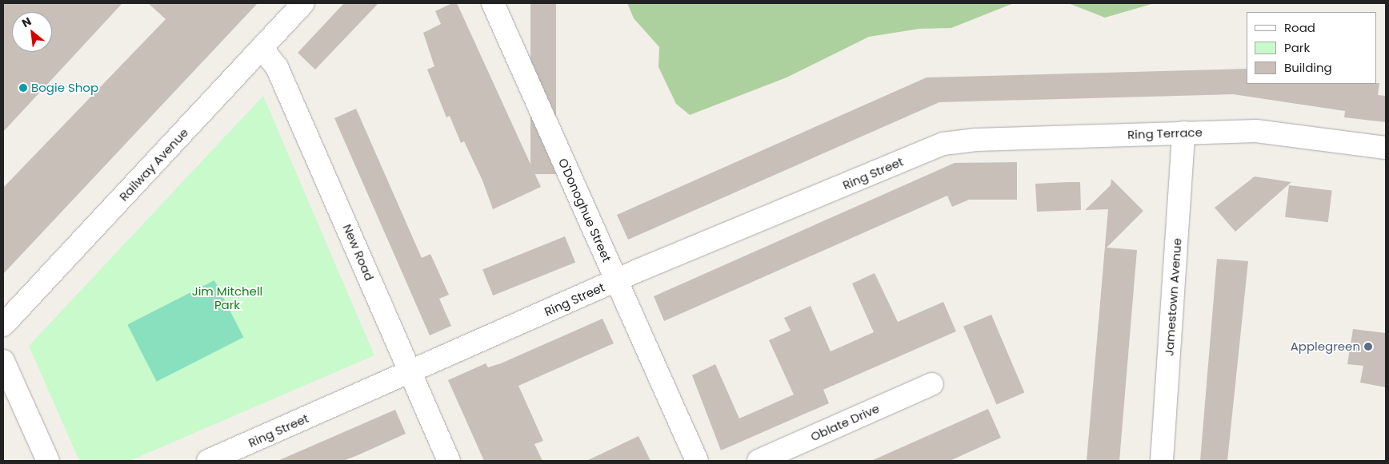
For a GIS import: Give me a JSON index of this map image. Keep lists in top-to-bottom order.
{
  "streets": {
    "street": [
      "Ring Terrace",
      "Railway Avenue",
      "Ring Street",
      "O'Donoghue Street",
      "New Road",
      "Jamestown Avenue",
      "Oblate Drive"
    ]
  },
  "crossings": [
    ["Ring Terrace", "Ring Street"],
    ["Ring Terrace", "Jamestown Avenue"],
    ["Railway Avenue", "New Road"],
    ["Ring Street", "O'Donoghue Street"],
    ["Ring Street", "New Road"]
  ],
  "parks": ["Jim Mitchell Park"],
  "places": ["Bogie Shop", "Applegreen"],
  "legend": ["Road", "Park", "Building"],
  "north": "top left"
}
